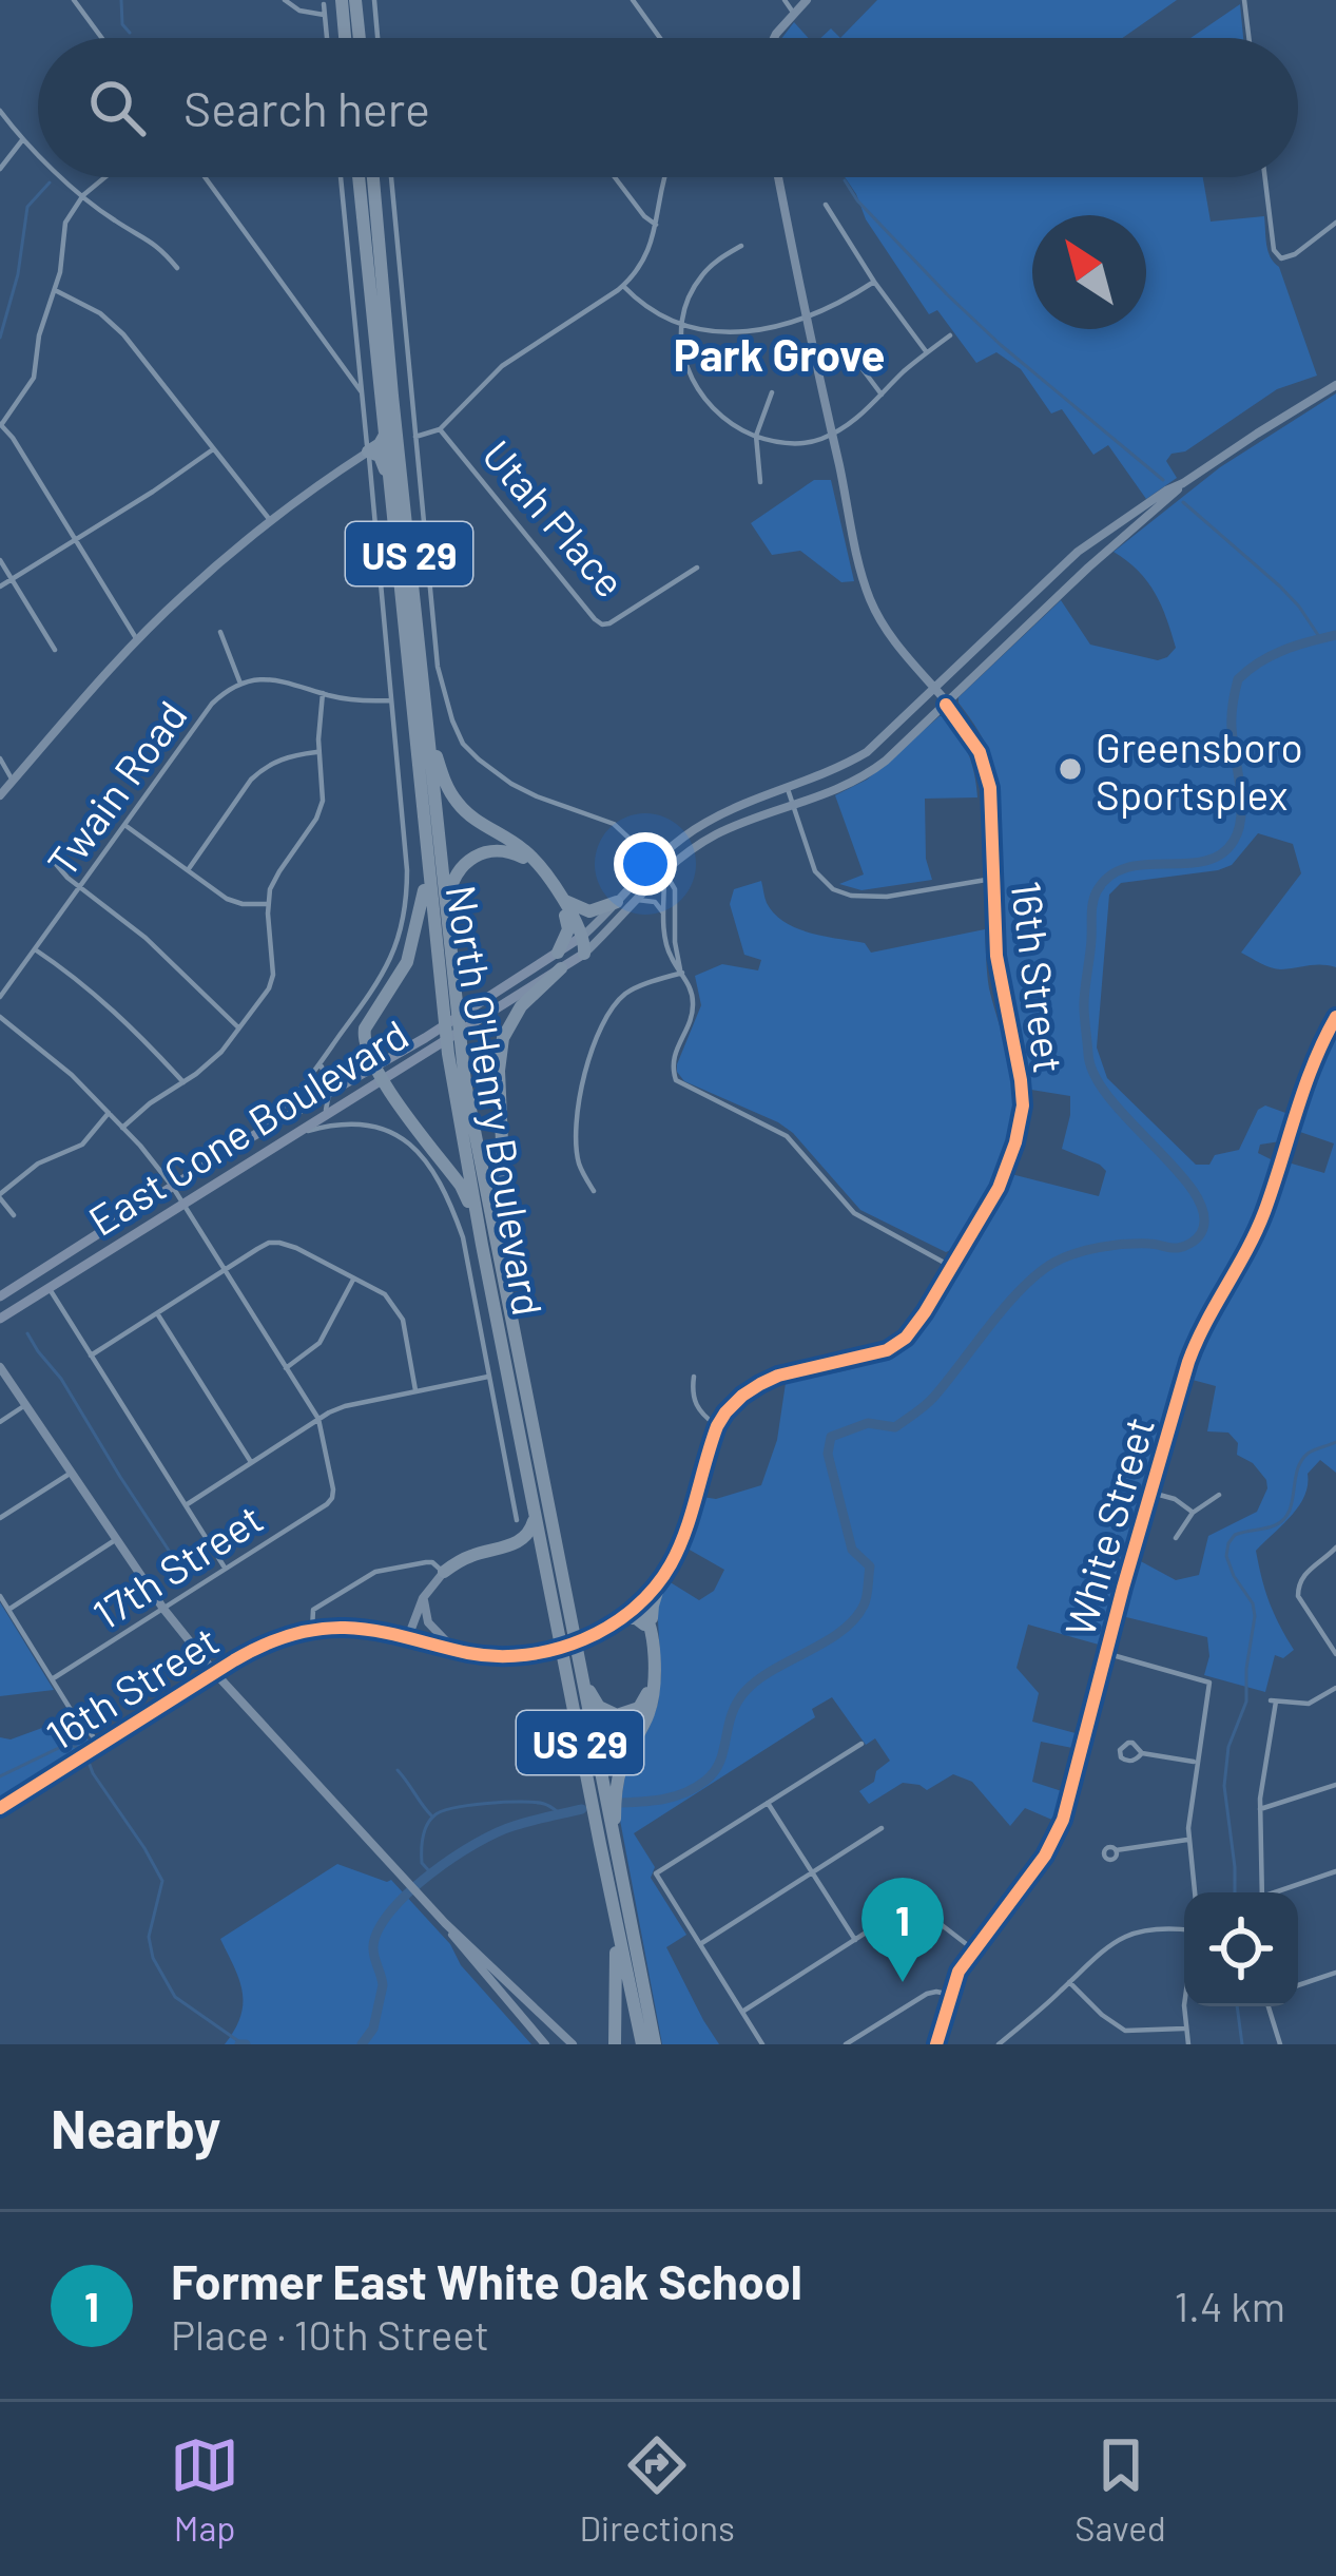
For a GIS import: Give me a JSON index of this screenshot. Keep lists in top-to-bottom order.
{
  "streets": {
    "highway": ["US 29", "North O'Henry Boulevard"],
    "main road": ["East Cone Boulevard"],
    "street": [
      "Utah Place",
      "Twain Road",
      "16th Street",
      "White Street",
      "17th Street"
    ]
  },
  "crossings": [
    ["16th Street", "East Cone Boulevard"],
    ["North O'Henry Boulevard", "East Cone Boulevard"]
  ],
  "districts": ["Park Grove"],
  "places": ["Greensboro Sportsplex"],
  "north": "top left",
  "page": {
    "search": "Search here",
    "pins": "1",
    "heading": "Nearby",
    "list": [
      {
        "mark": "1",
        "name": "Former East White Oak School",
        "note": "Place · 10th Street",
        "value": "1.4 km"
      }
    ],
    "nav": ["Map", "Directions", "Saved"]
  }
}
